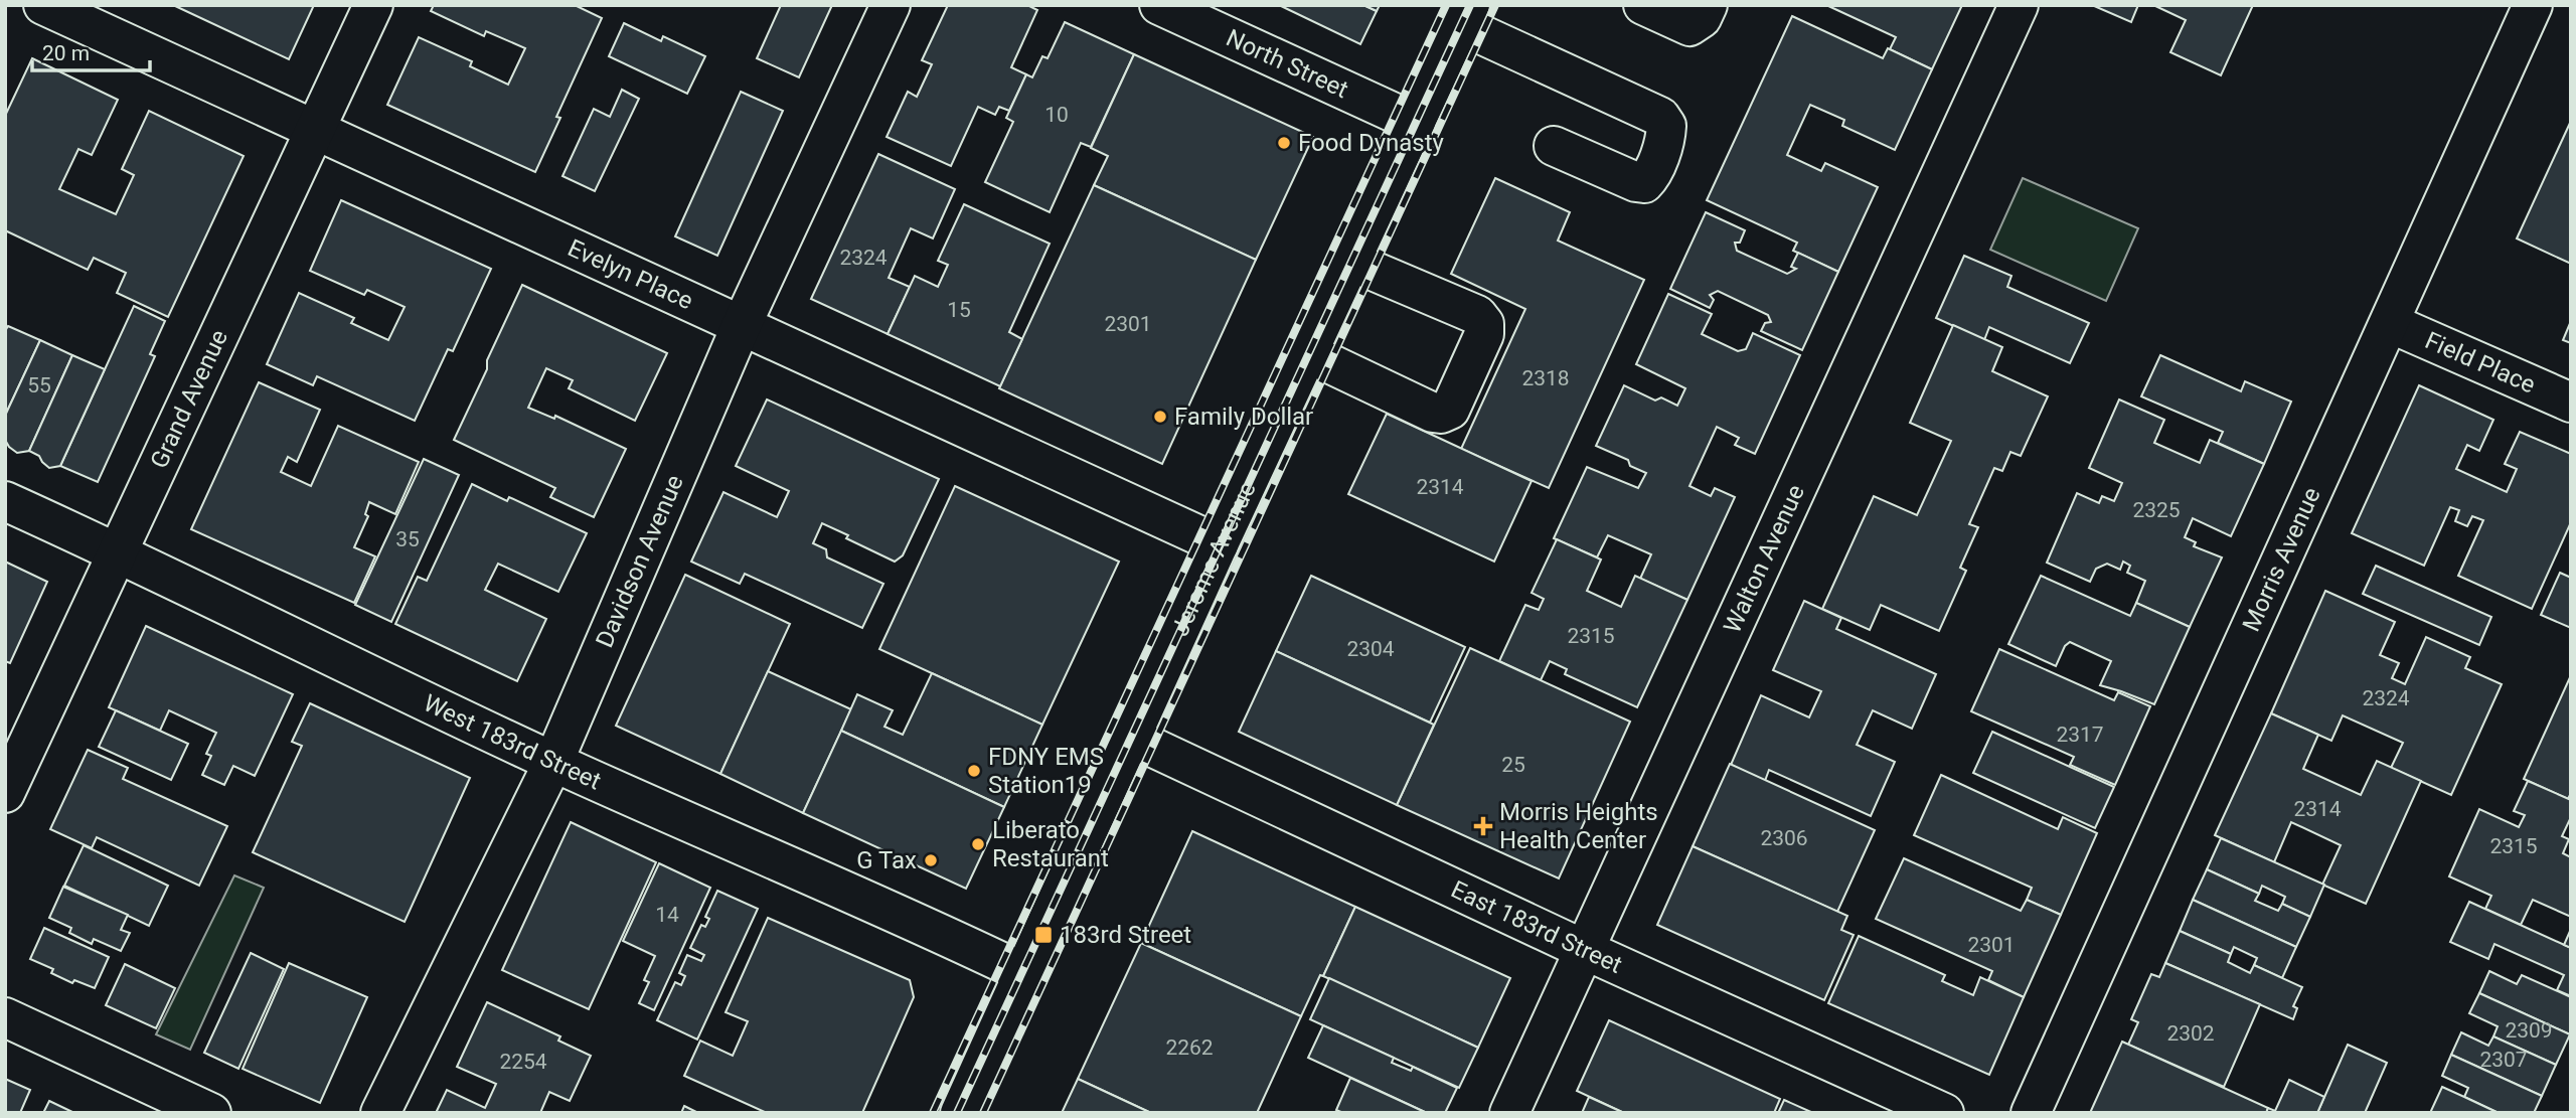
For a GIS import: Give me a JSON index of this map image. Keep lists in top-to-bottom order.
{
  "streets": {
    "street": [
      "North Street",
      "Evelyn Place",
      "Field Place",
      "Grand Avenue",
      "Jerome Avenue",
      "Walton Avenue",
      "Morris Avenue",
      "Davidson Avenue",
      "West 183rd Street",
      "East 183rd Street"
    ]
  },
  "crossings": [
    ["North Street", "Jerome Avenue"],
    ["Evelyn Place", "Grand Avenue"],
    ["Evelyn Place", "Jerome Avenue"],
    ["Evelyn Place", "Davidson Avenue"],
    ["Field Place", "Morris Avenue"],
    ["Grand Avenue", "West 183rd Street"],
    ["Jerome Avenue", "West 183rd Street"],
    ["Jerome Avenue", "East 183rd Street"],
    ["Walton Avenue", "East 183rd Street"],
    ["Davidson Avenue", "West 183rd Street"]
  ],
  "places": {
    "other": [
      "Food Dynasty",
      "Family Dollar",
      "FDNY EMS Station19",
      "Liberato Restaurant",
      "G Tax"
    ],
    "health": ["Morris Heights Health Center"],
    "transit": ["183rd Street"]
  },
  "house_numbers": [
    "10",
    "2324",
    "15",
    "2301",
    "2318",
    "55",
    "2314",
    "2325",
    "35",
    "2315",
    "2304",
    "2324",
    "2317",
    "25",
    "2314",
    "2306",
    "2315",
    "14",
    "2301",
    "2309",
    "2302",
    "2262",
    "2307",
    "2254"
  ],
  "scale_bar": "20 m"
}
